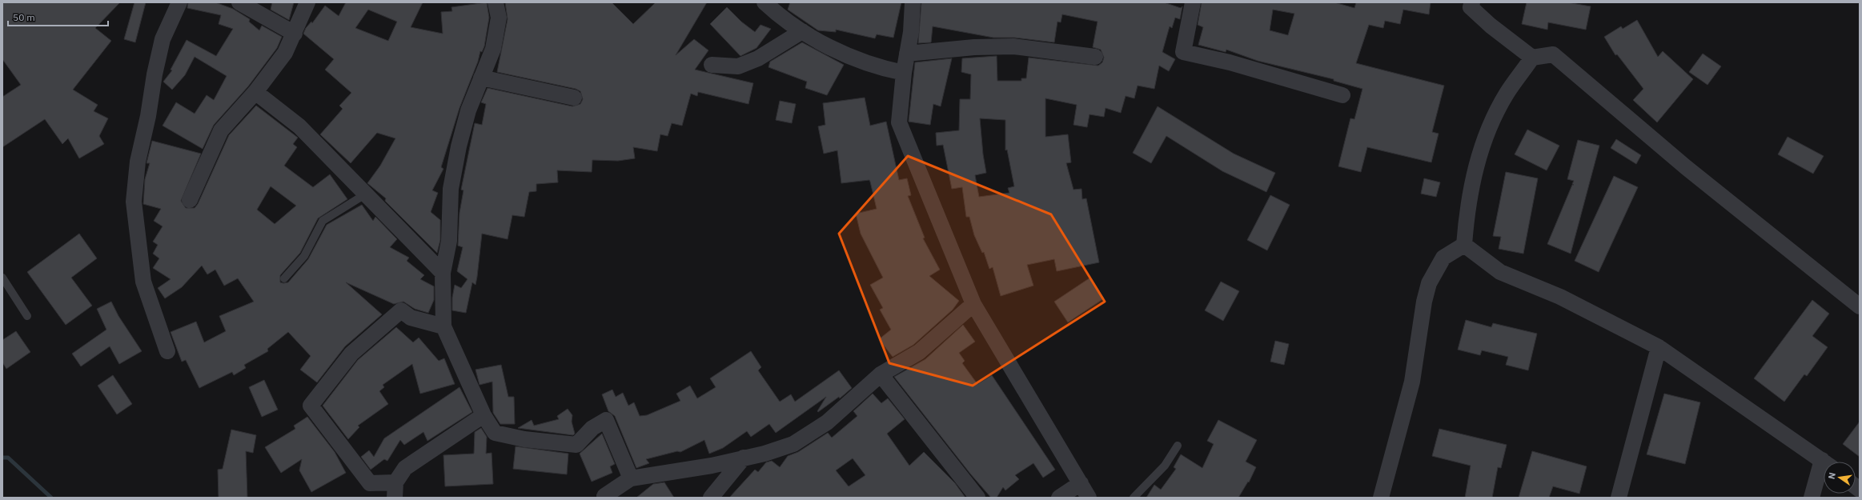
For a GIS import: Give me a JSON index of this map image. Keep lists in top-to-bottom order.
{
  "scale_bar": "50 m",
  "north": "left"
}
